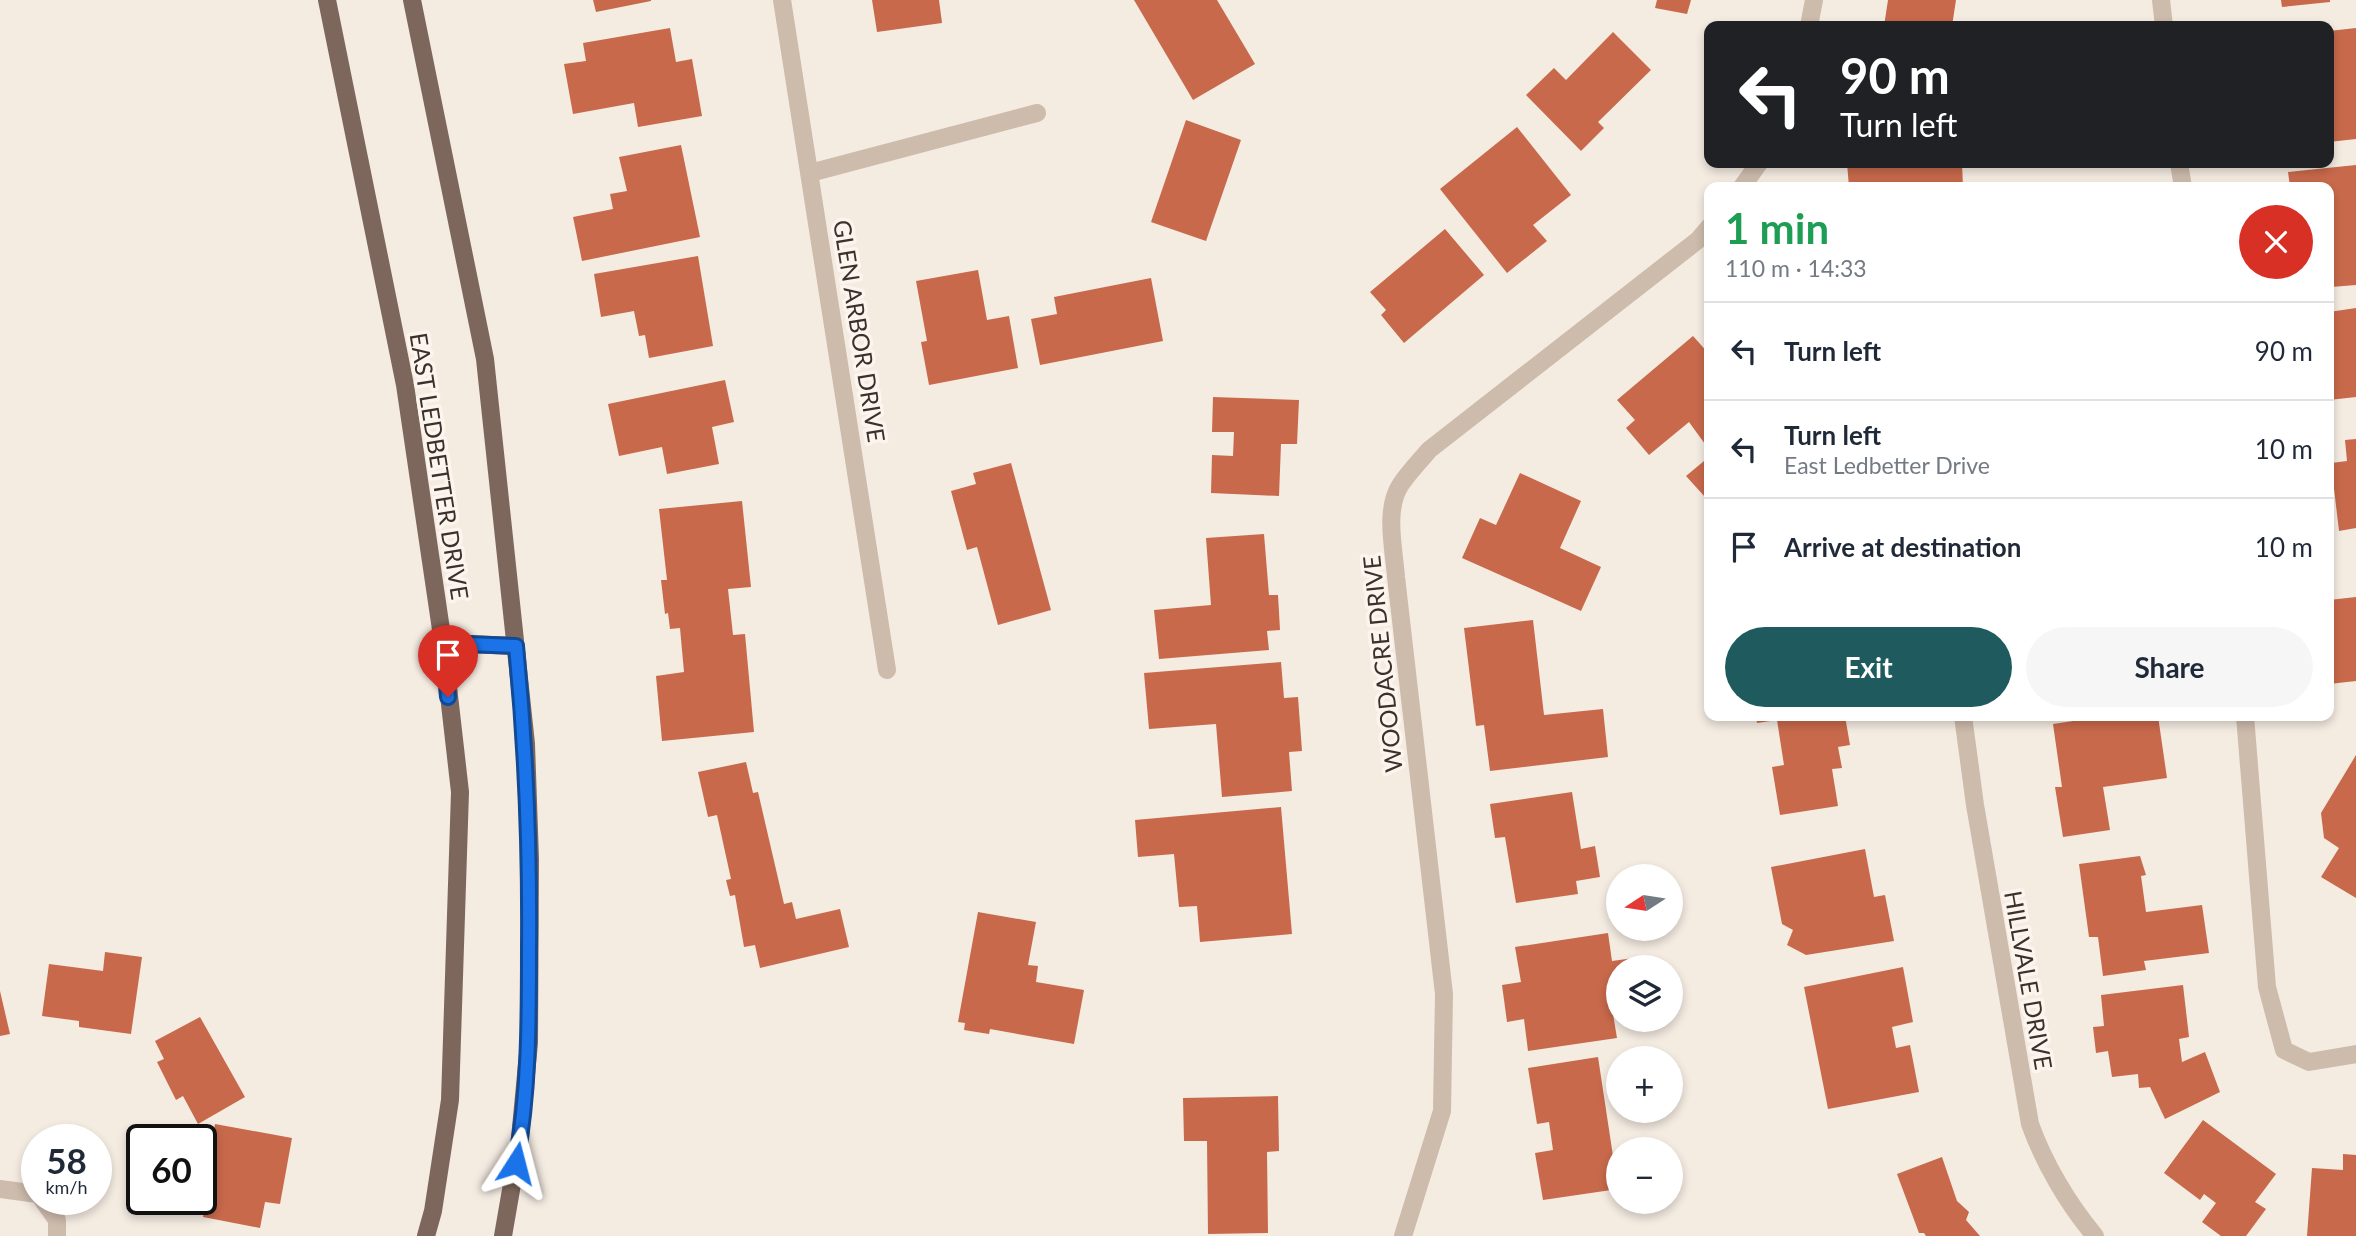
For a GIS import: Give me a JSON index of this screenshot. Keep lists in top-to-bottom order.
{
  "streets": {
    "main road": ["EAST LEDBETTER DRIVE"],
    "street": ["GLEN ARBOR DRIVE", "WOODACRE DRIVE", "HILLVALE DRIVE"]
  },
  "north": "left",
  "page": {
    "turn": ["90 m", "Turn left"],
    "heading": ["1 min", "110 m · 14:33"],
    "list": [
      {
        "name": "Turn left",
        "value": "90 m"
      },
      {
        "name": "Turn left",
        "note": "East Ledbetter Drive",
        "value": "10 m"
      },
      {
        "name": "Arrive at destination",
        "value": "10 m"
      }
    ],
    "buttons": ["Exit", "Share"],
    "map_buttons": ["+", "−"],
    "speed": "58 km/h",
    "limit": "60"
  }
}
